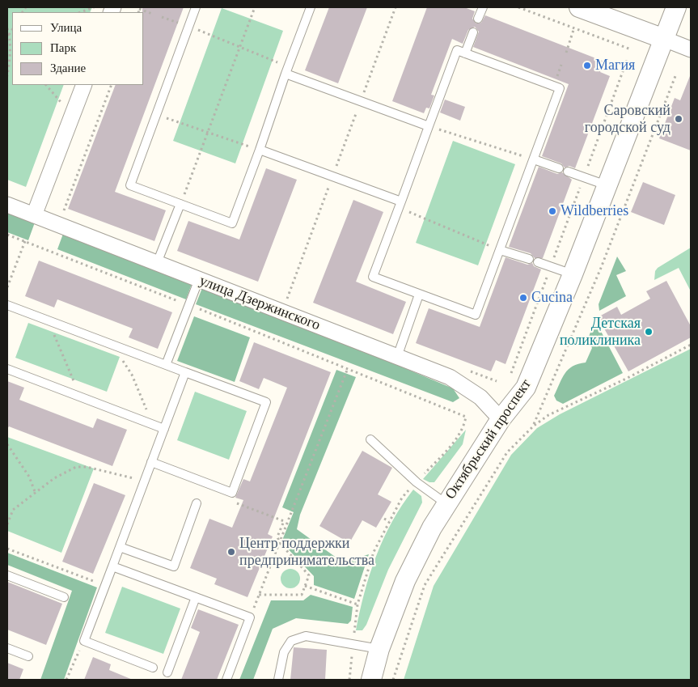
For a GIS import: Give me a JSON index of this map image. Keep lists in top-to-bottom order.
{
  "streets": {
    "street": ["улица Дзержинского", "Октябрьский проспект"]
  },
  "crossings": [
    ["улица Дзержинского", "Октябрьский проспект"]
  ],
  "places": [
    "Магия",
    "Саровский городской суд",
    "Wildberries",
    "Cucina",
    "Детская поликлиника",
    "Центр поддержки предпринимательства"
  ],
  "legend": ["Улица", "Парк", "Здание"]
}
